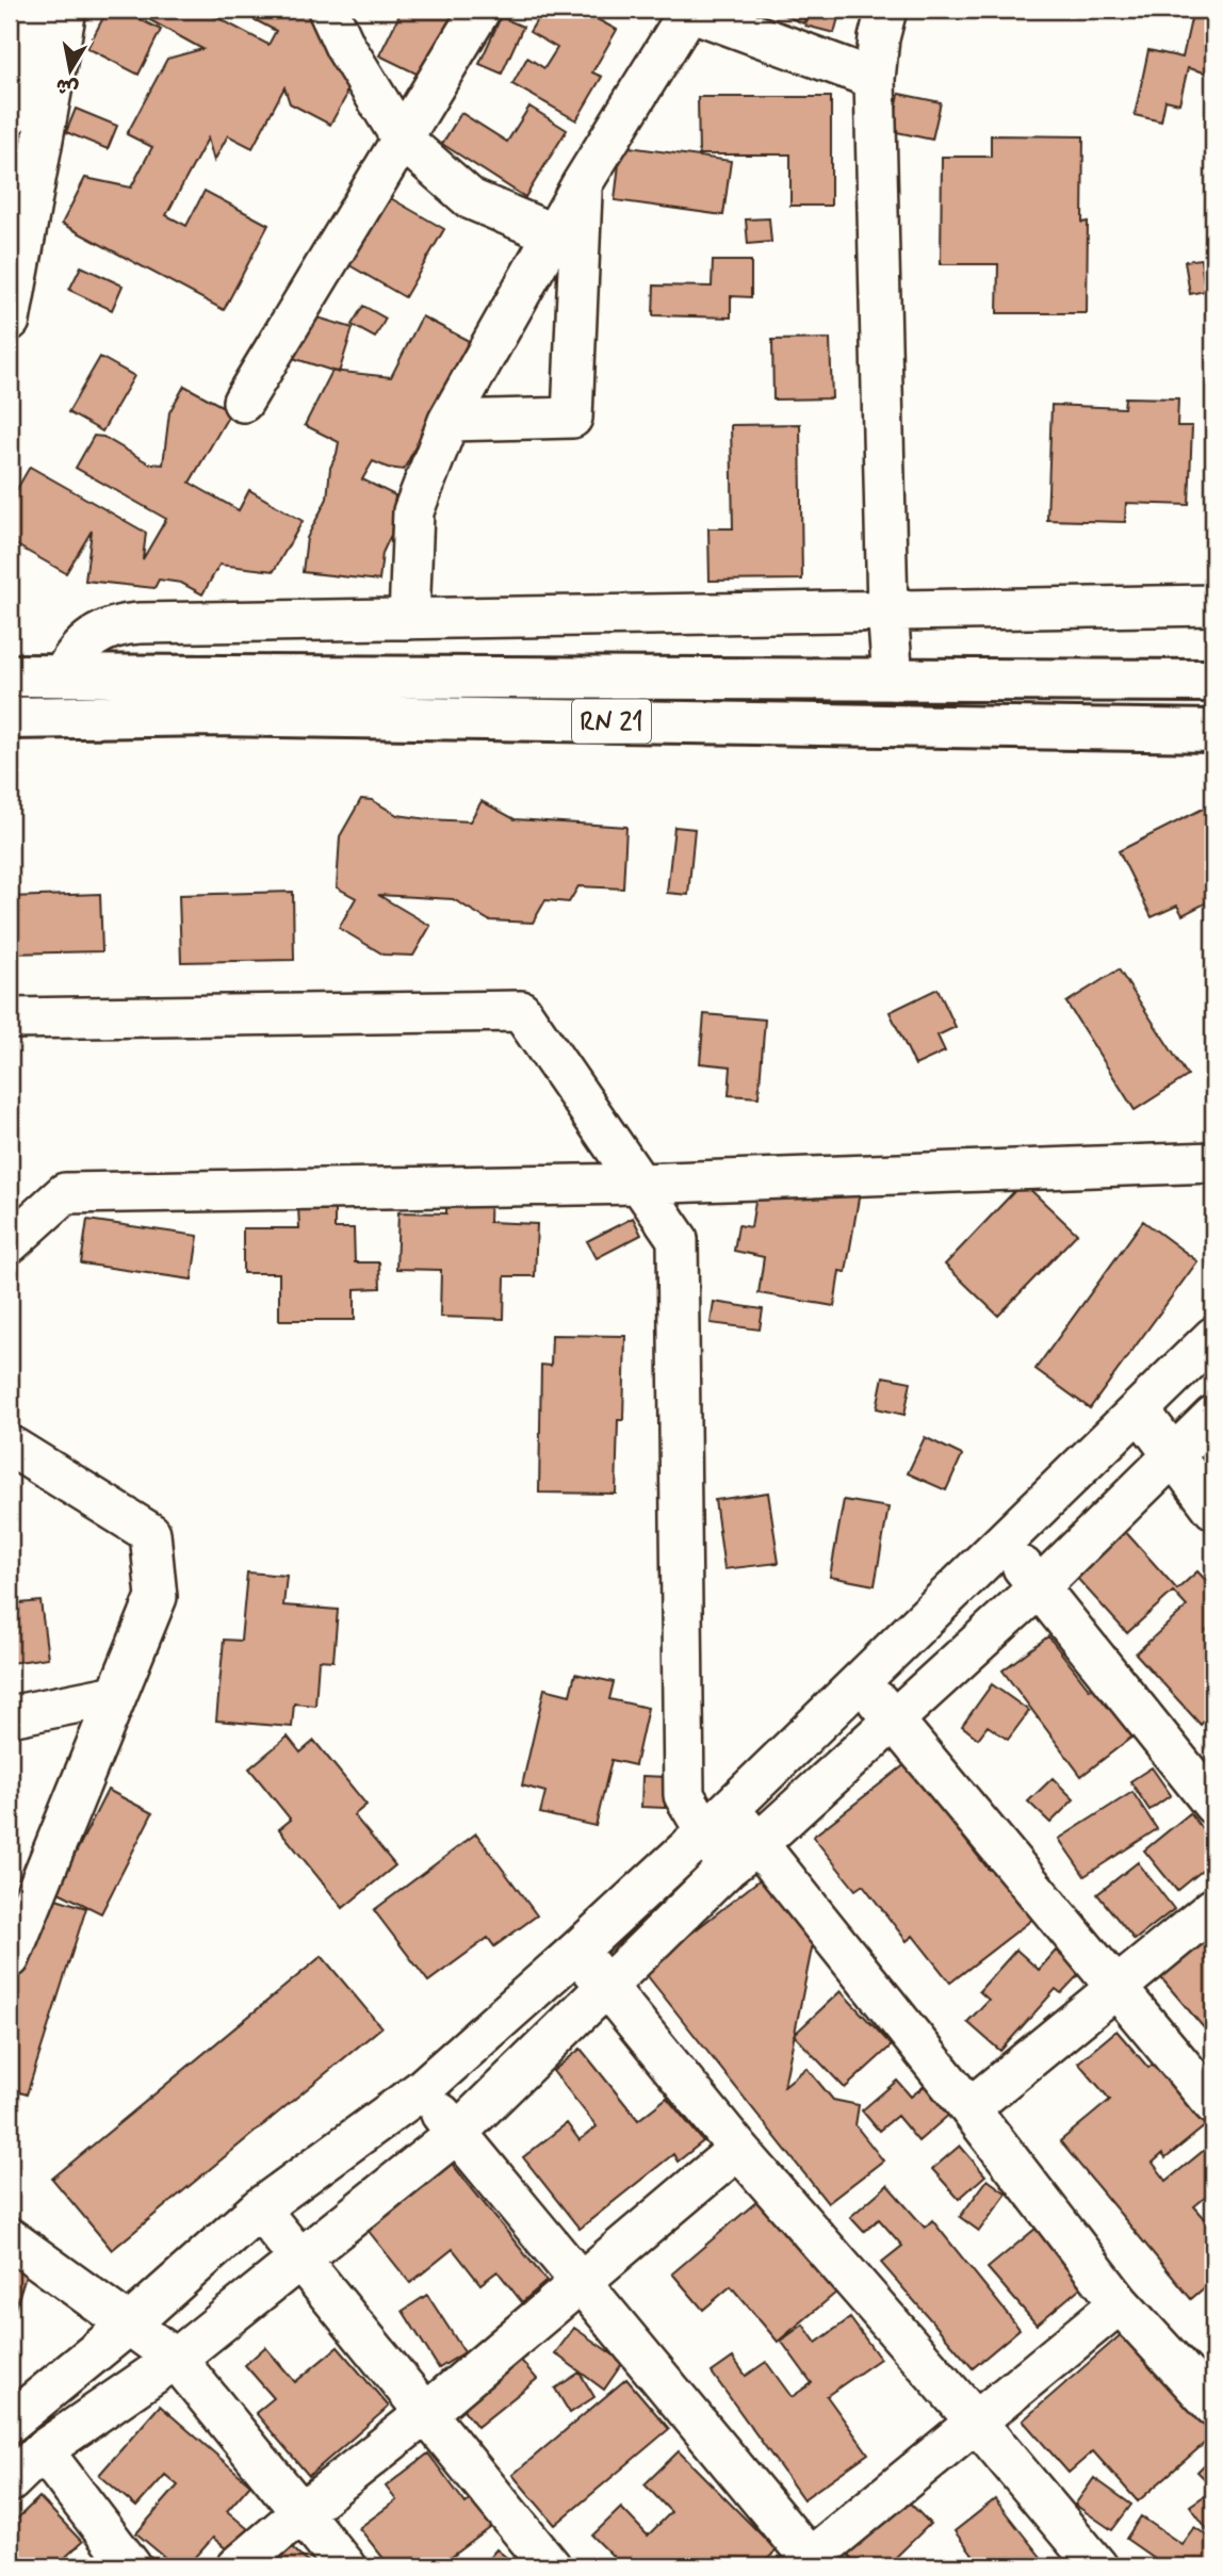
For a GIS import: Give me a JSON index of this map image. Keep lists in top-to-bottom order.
{
  "streets": {
    "main road": ["RN 21"]
  },
  "north": "bottom"
}
